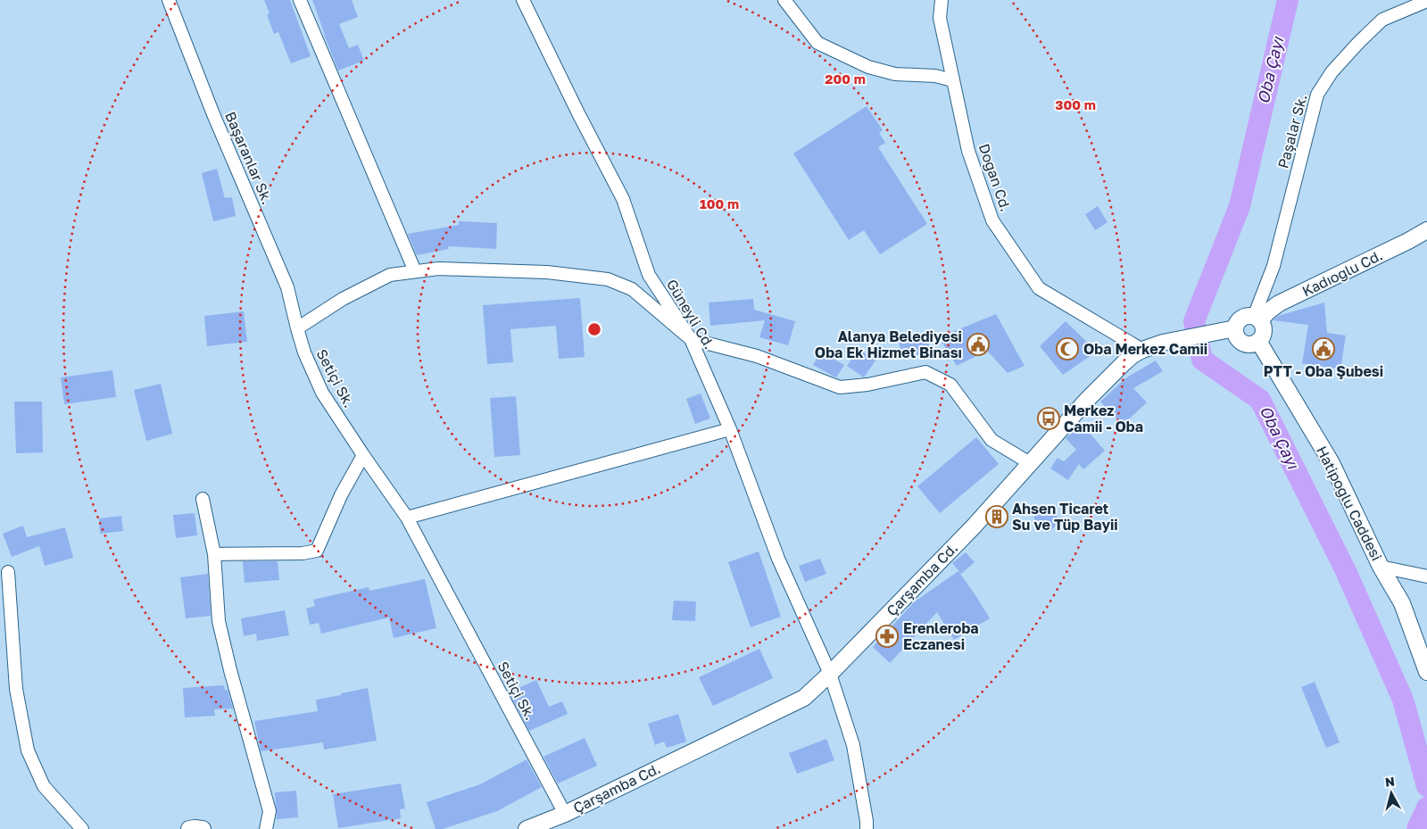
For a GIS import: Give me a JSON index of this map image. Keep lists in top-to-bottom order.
{
  "streets": {
    "street": [
      "Paşalar Sk.",
      "Başaranlar Sk.",
      "Doğan Cd.",
      "Kadıoğlu Cd.",
      "Güneyli Cd.",
      "Setiçi Sk.",
      "Hatipoğlu Caddesi",
      "Çarşamba Cd."
    ]
  },
  "crossings": [
    ["Paşalar Sk.", "Kadıoğlu Cd."],
    ["Paşalar Sk.", "Hatipoğlu Caddesi"],
    ["Paşalar Sk.", "Çarşamba Cd."],
    ["Başaranlar Sk.", "Setiçi Sk."],
    ["Doğan Cd.", "Çarşamba Cd."],
    ["Kadıoğlu Cd.", "Hatipoğlu Caddesi"],
    ["Kadıoğlu Cd.", "Çarşamba Cd."],
    ["Güneyli Cd.", "Çarşamba Cd."],
    ["Setiçi Sk.", "Çarşamba Cd."],
    ["Hatipoğlu Caddesi", "Çarşamba Cd."]
  ],
  "water": ["Oba Çayı"],
  "places": {
    "public building": ["Alanya Belediyesi Oba Ek Hizmet Binası", "PTT - Oba Şubesi"],
    "mosque": ["Oba Merkez Camii"],
    "bus stop": ["Merkez Camii - Oba"],
    "building": ["Ahsen Ticaret Su ve Tüp Bayii"],
    "pharmacy": ["Erenleroba Eczanesi"]
  },
  "north": "top",
  "rings": ["200 m", "300 m", "100 m"]
}
